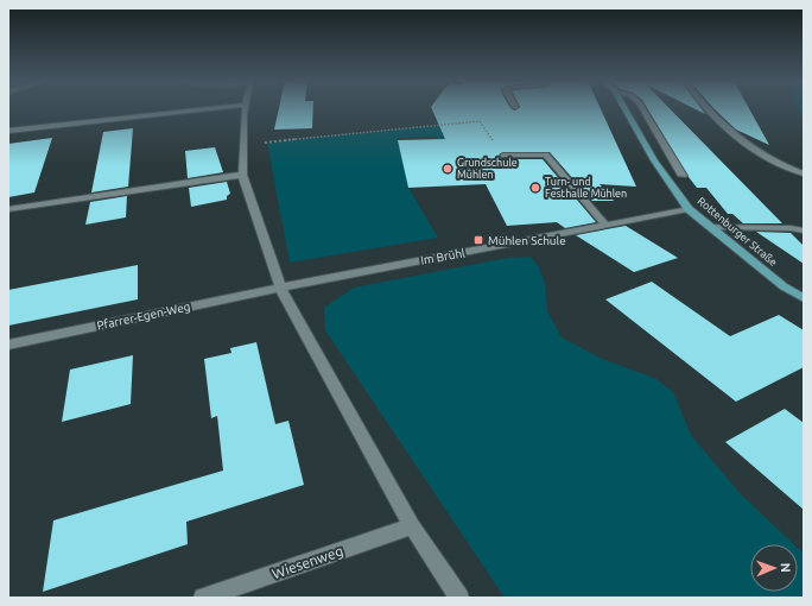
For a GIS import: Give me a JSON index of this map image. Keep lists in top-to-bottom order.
{
  "streets": {
    "main road": ["Rottenburger Straße"],
    "street": ["Im Brühl", "Pfarrer-Egen-Weg", "Wiesenweg"]
  },
  "crossings": [
    ["Rottenburger Straße", "Im Brühl"],
    ["Im Brühl", "Pfarrer-Egen-Weg"]
  ],
  "places": {
    "other": ["Grundschule Mühlen", "Turn- und Festhalle Mühlen"],
    "transit": ["Mühlen Schule"]
  },
  "north": "right"
}
